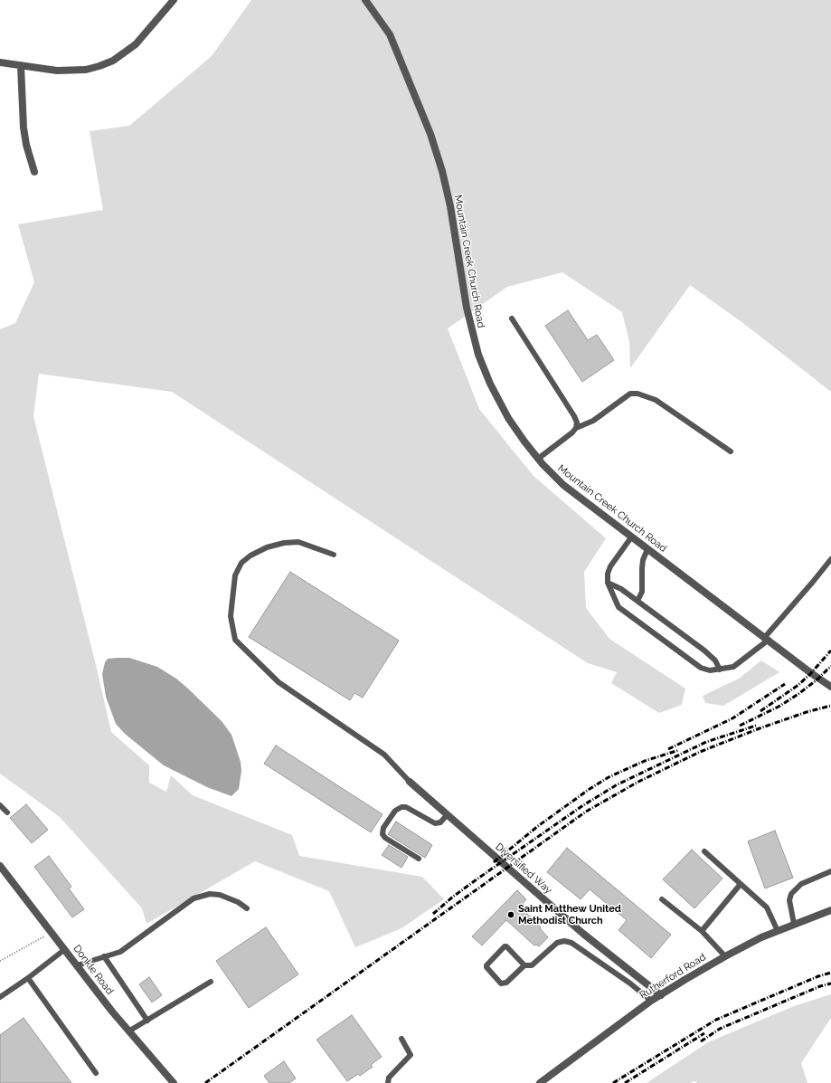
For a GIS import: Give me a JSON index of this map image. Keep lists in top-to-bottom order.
{
  "streets": {
    "street": [
      "Mountain Creek Church Road",
      "Diversified Way",
      "Donkle Road",
      "Rutherford Road"
    ]
  },
  "crossings": [
    ["Diversified Way", "Rutherford Road"]
  ],
  "places": ["Saint Matthew United Methodist Church"]
}
